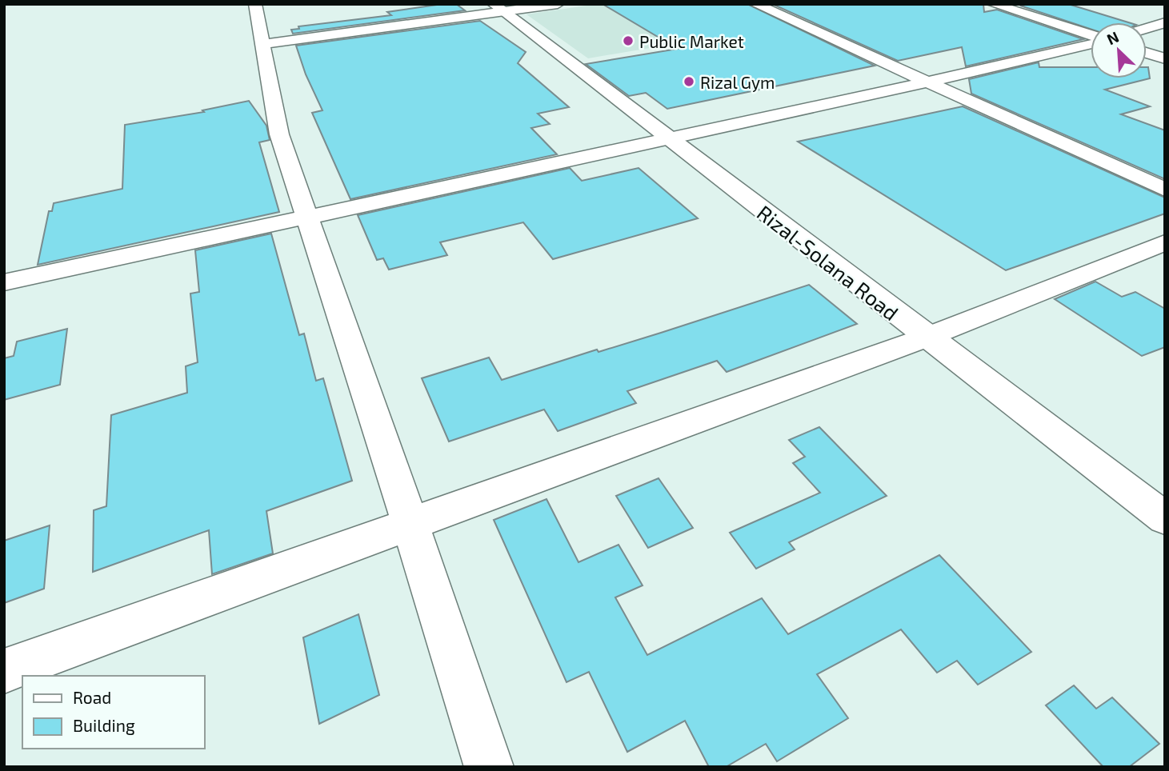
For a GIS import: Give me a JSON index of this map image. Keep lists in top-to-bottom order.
{
  "streets": {
    "street": ["Rizal-Solana Road"]
  },
  "places": ["Public Market", "Rizal Gym"],
  "legend": ["Road", "Building"],
  "north": "top left"
}
